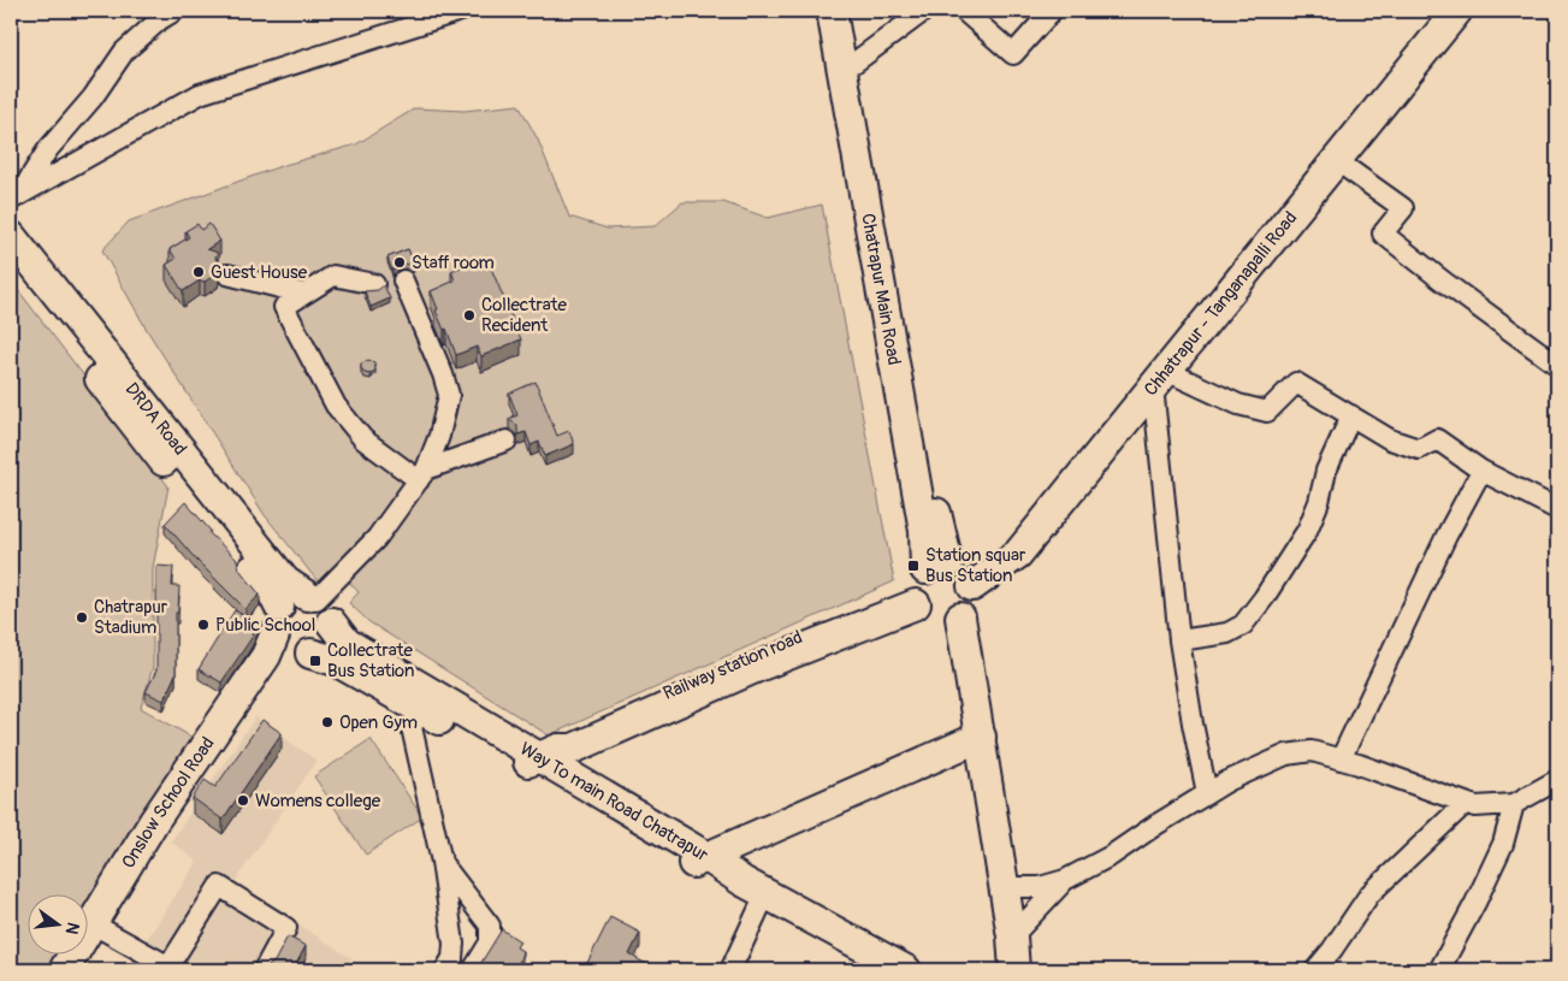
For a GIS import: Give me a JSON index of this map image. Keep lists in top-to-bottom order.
{
  "streets": {
    "main road": [
      "Chatrapur Main Road",
      "Chhatrapur - Tanganapalli Road",
      "DRDA Road",
      "Railway station road",
      "Onslow School Road",
      "Way To main Road Chatrapur"
    ]
  },
  "crossings": [
    ["Chatrapur Main Road", "Chhatrapur - Tanganapalli Road"],
    ["Chatrapur Main Road", "Railway station road"],
    ["Chhatrapur - Tanganapalli Road", "Railway station road"],
    ["DRDA Road", "Onslow School Road"],
    ["DRDA Road", "Way To main Road Chatrapur"],
    ["Railway station road", "Way To main Road Chatrapur"],
    ["Onslow School Road", "Way To main Road Chatrapur"]
  ],
  "places": {
    "other": [
      "Staff room",
      "Guest House",
      "Collectrate Recident",
      "Chatrapur Stadium",
      "Public School",
      "Open Gym",
      "Womens college"
    ],
    "transit": ["Station squar Bus Station", "Collectrate Bus Station"]
  },
  "north": "right"
}
